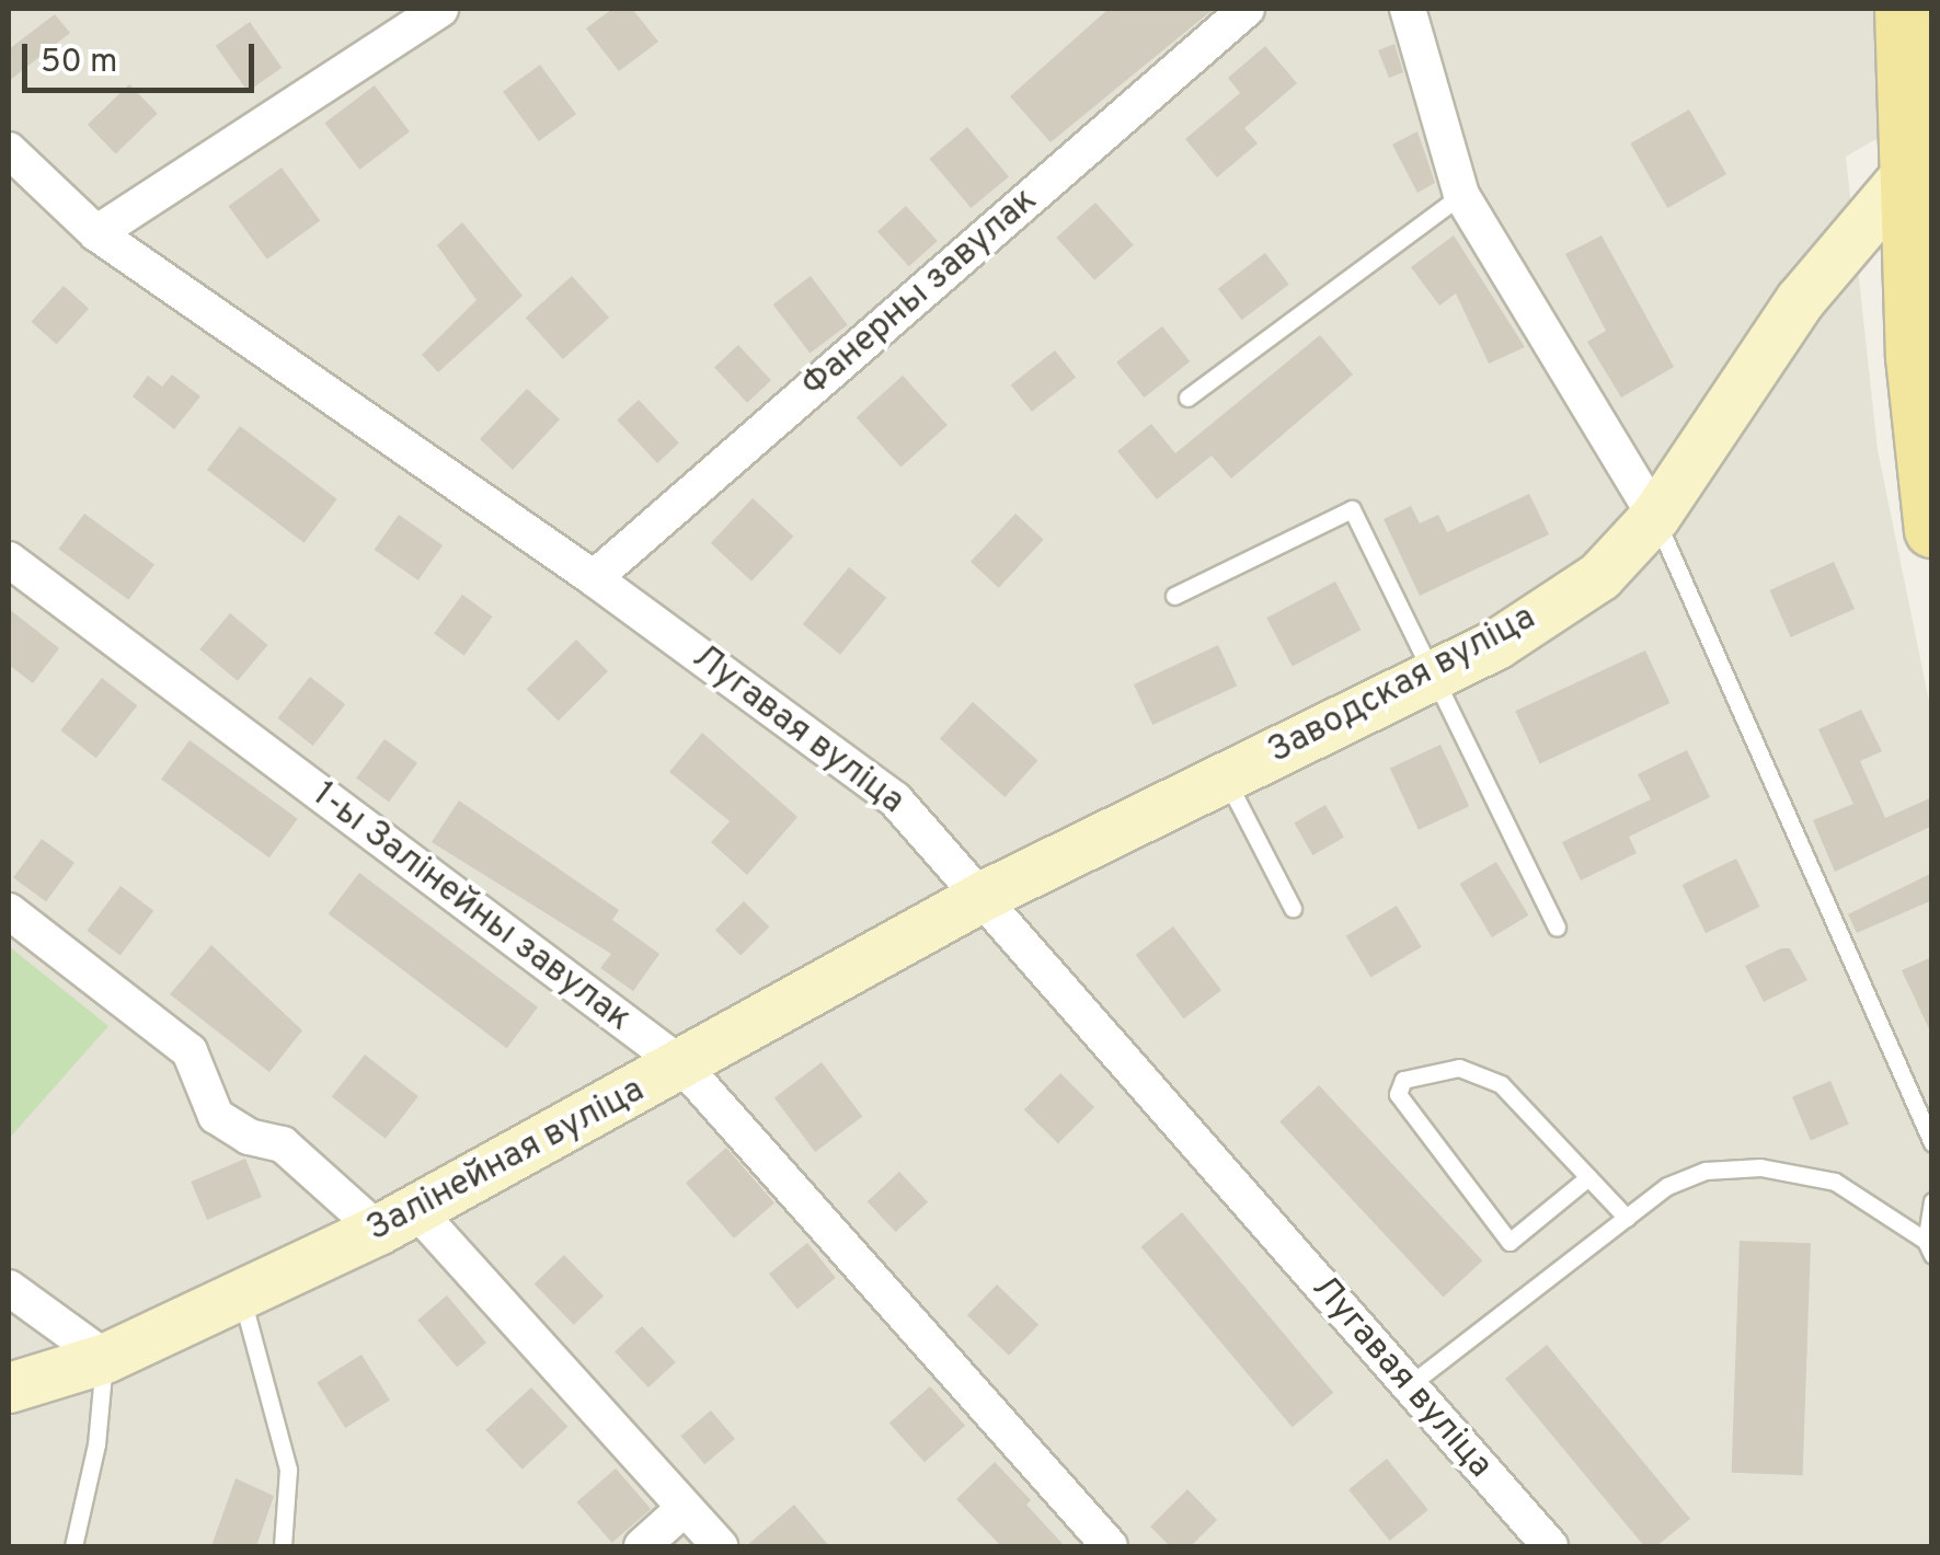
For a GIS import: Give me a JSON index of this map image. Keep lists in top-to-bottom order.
{
  "streets": {
    "street": [
      "Фанерны завулак",
      "Заводская вуліца",
      "Лугавая вуліца",
      "1-ы Залінейны завулак",
      "Залінейная вуліца"
    ]
  },
  "crossings": [
    ["Фанерны завулак", "Лугавая вуліца"],
    ["Заводская вуліца", "Лугавая вуліца"],
    ["Заводская вуліца", "Залінейная вуліца"],
    ["Лугавая вуліца", "Залінейная вуліца"],
    ["1-ы Залінейны завулак", "Залінейная вуліца"]
  ],
  "scale_bar": "50 m"
}
